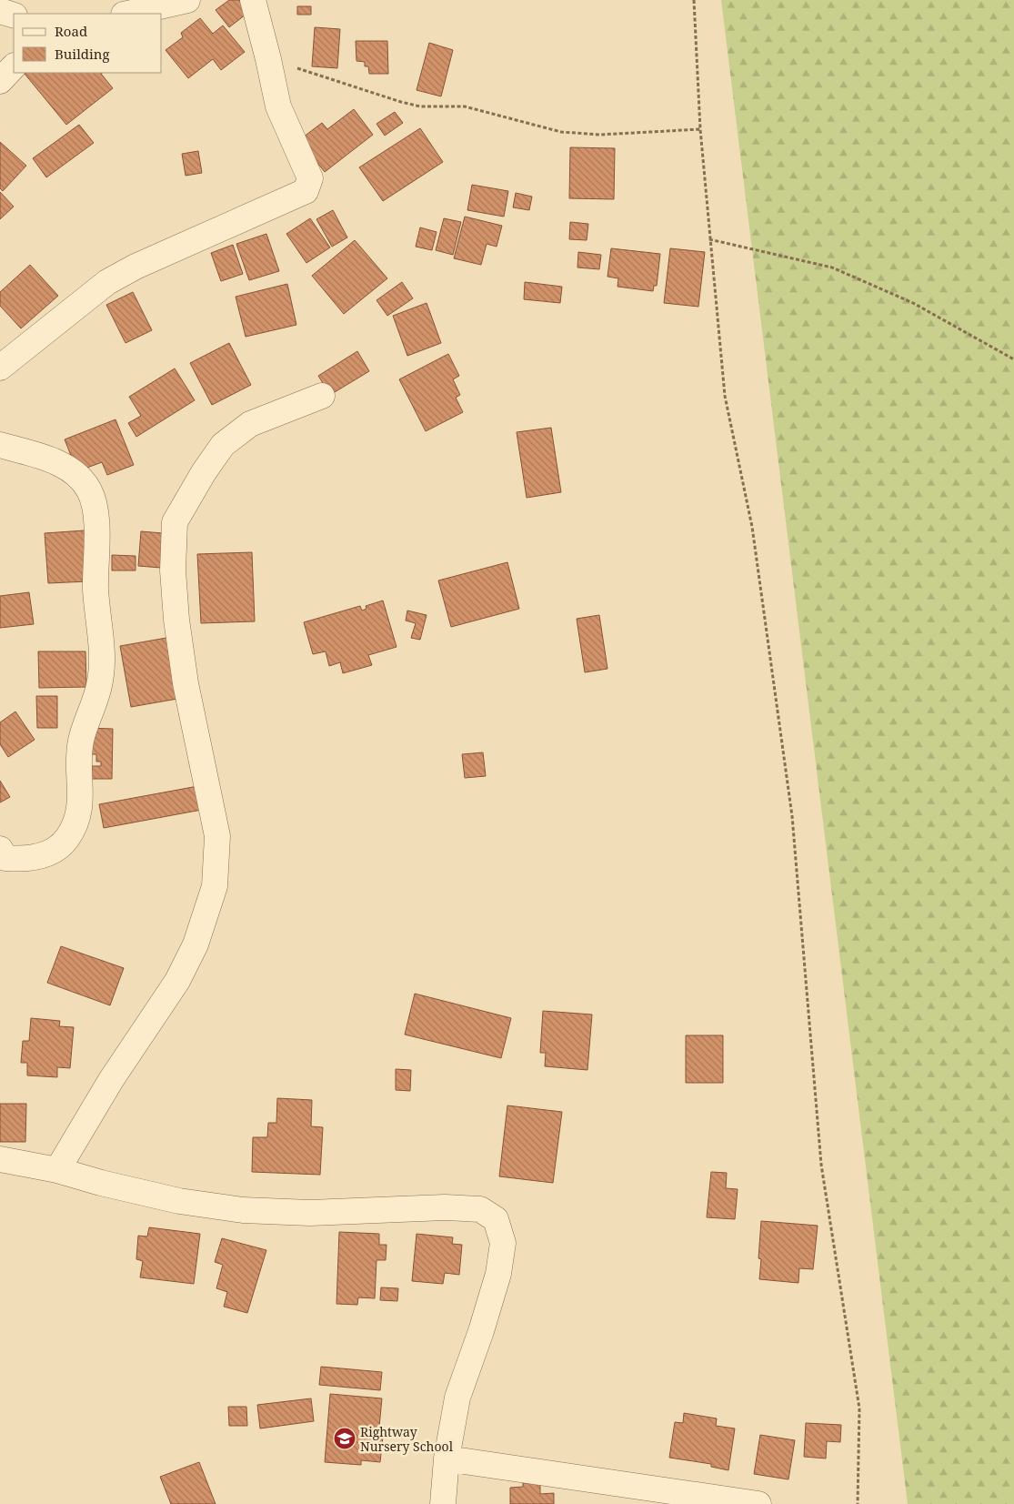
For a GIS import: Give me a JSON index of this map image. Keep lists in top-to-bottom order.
{
  "places": {
    "school or university": ["Rightway Nursery School"]
  },
  "legend": ["Road", "Building"]
}
